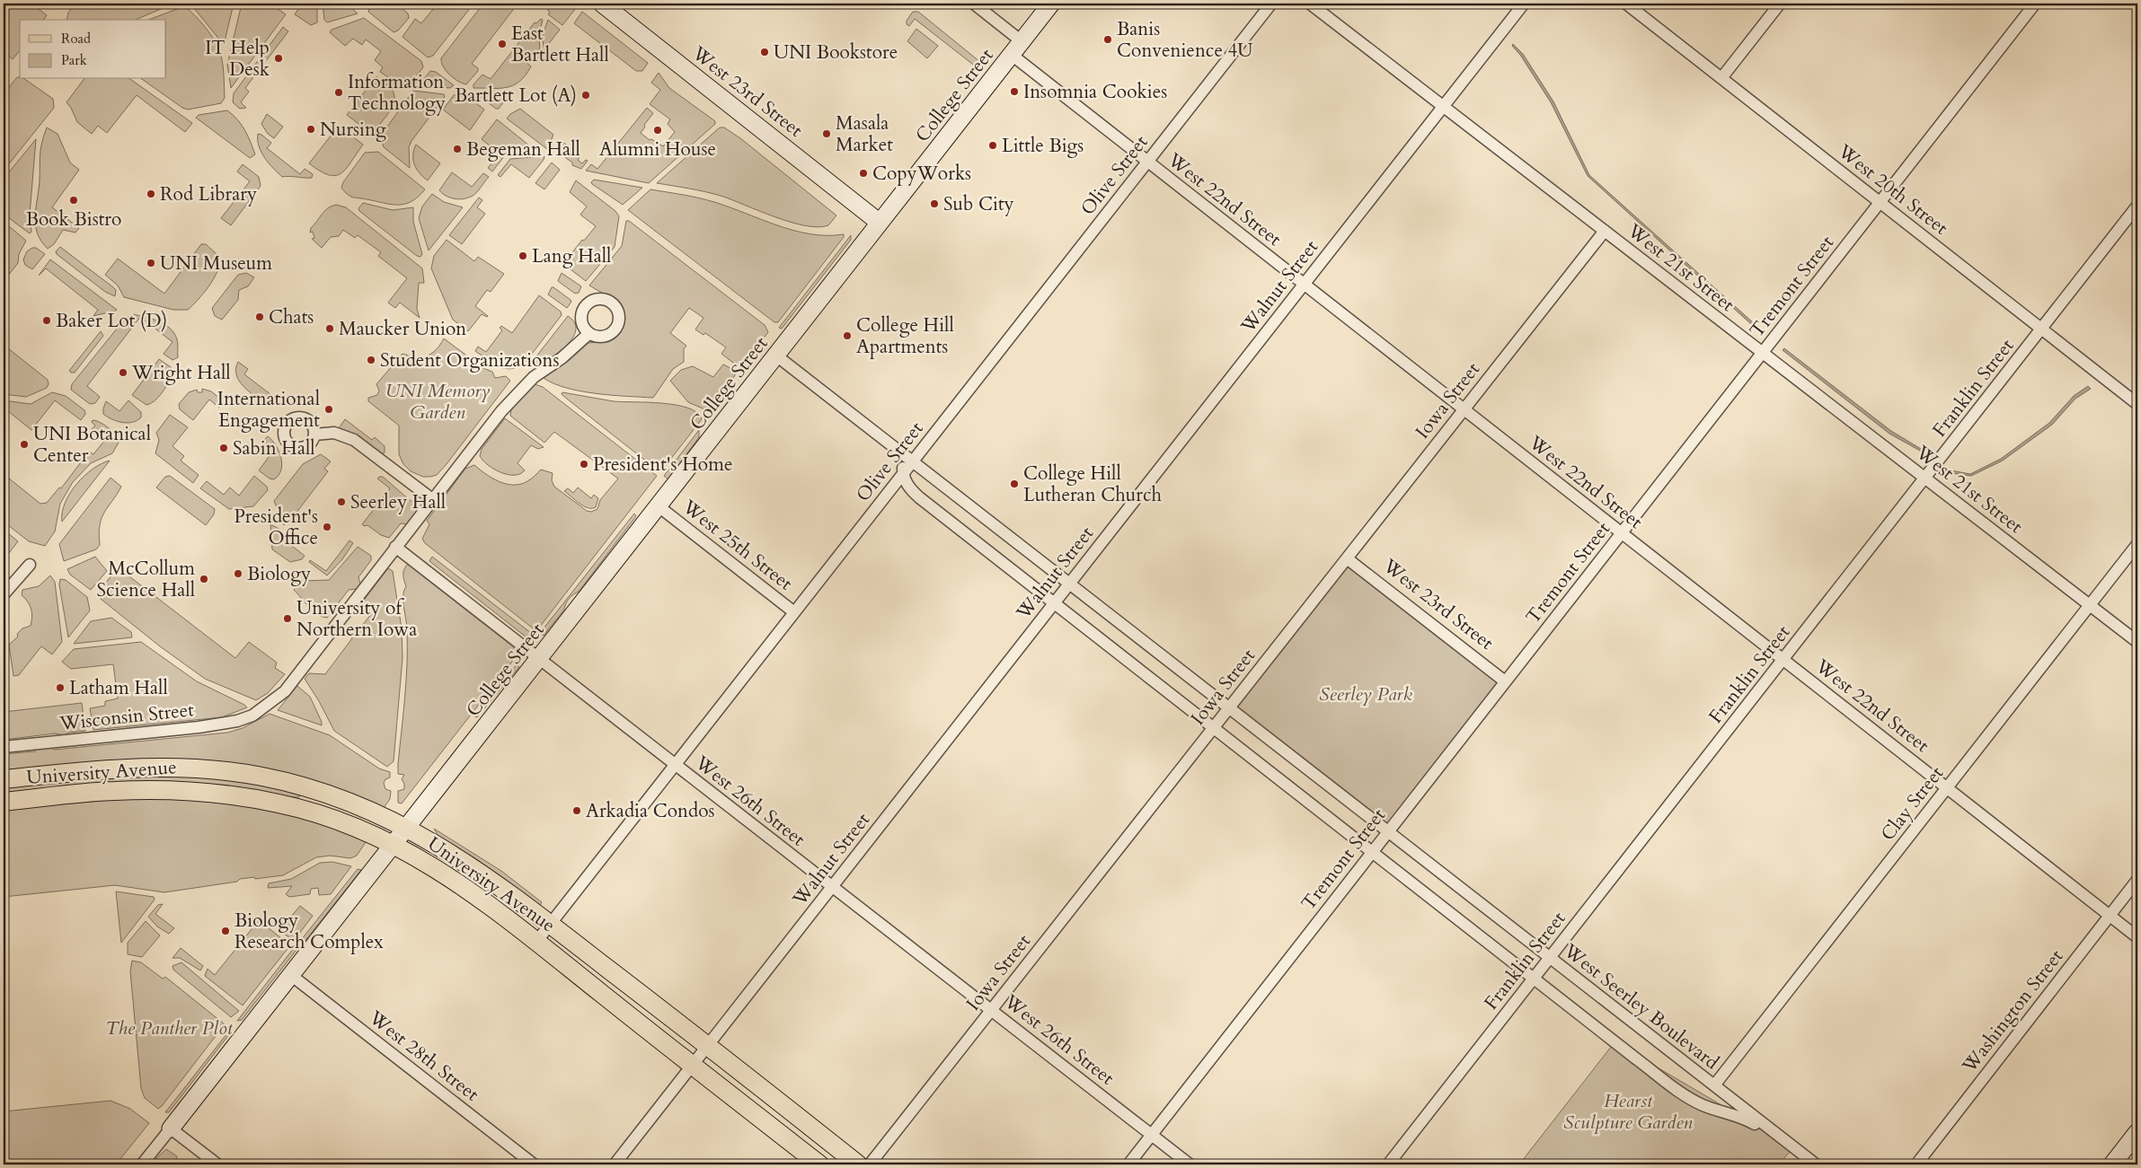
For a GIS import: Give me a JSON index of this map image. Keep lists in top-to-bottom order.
{
  "streets": {
    "main road": ["University Avenue"],
    "street": [
      "West 23rd Street",
      "College Street",
      "Olive Street",
      "West 20th Street",
      "West 22nd Street",
      "West 21st Street",
      "Walnut Street",
      "Tremont Street",
      "Franklin Street",
      "Iowa Street",
      "West 25th Street",
      "Wisconsin Street",
      "West 26th Street",
      "Clay Street",
      "West Seerley Boulevard",
      "Washington Street",
      "West 28th Street"
    ]
  },
  "crossings": [
    ["West 23rd Street", "College Street"],
    ["West 23rd Street", "Tremont Street"],
    ["West 23rd Street", "Iowa Street"],
    ["College Street", "West 22nd Street"],
    ["College Street", "West 25th Street"],
    ["College Street", "University Avenue"],
    ["College Street", "West 26th Street"],
    ["College Street", "West Seerley Boulevard"],
    ["College Street", "West 28th Street"],
    ["Olive Street", "West 22nd Street"],
    ["Olive Street", "West 25th Street"],
    ["Olive Street", "University Avenue"],
    ["Olive Street", "West 26th Street"],
    ["Olive Street", "West Seerley Boulevard"],
    ["West 20th Street", "Tremont Street"],
    ["West 20th Street", "Franklin Street"],
    ["West 22nd Street", "Walnut Street"],
    ["West 22nd Street", "Tremont Street"],
    ["West 22nd Street", "Franklin Street"],
    ["West 22nd Street", "Iowa Street"],
    ["West 22nd Street", "Clay Street"],
    ["West 22nd Street", "Washington Street"],
    ["West 21st Street", "Walnut Street"],
    ["West 21st Street", "Tremont Street"],
    ["West 21st Street", "Franklin Street"],
    ["West 21st Street", "Iowa Street"],
    ["West 21st Street", "Clay Street"],
    ["Walnut Street", "University Avenue"],
    ["Walnut Street", "West 26th Street"],
    ["Walnut Street", "West Seerley Boulevard"],
    ["Tremont Street", "West 26th Street"],
    ["Tremont Street", "West Seerley Boulevard"],
    ["Franklin Street", "West Seerley Boulevard"],
    ["Iowa Street", "West 26th Street"],
    ["Iowa Street", "West Seerley Boulevard"],
    ["Wisconsin Street", "West 26th Street"],
    ["Clay Street", "West Seerley Boulevard"]
  ],
  "parks": [
    "UNI Memory Garden",
    "Seerley Park",
    "The Panther Plot",
    "Hearst Sculpture Garden"
  ],
  "places": [
    "Banis Convenience 4U",
    "East Bartlett Hall",
    "UNI Bookstore",
    "IT Help Desk",
    "Insomnia Cookies",
    "Information Technology",
    "Bartlett Lot (A)",
    "Nursing",
    "Alumni House",
    "Masala Market",
    "Little Bigs",
    "Begeman Hall",
    "CopyWorks",
    "Rod Library",
    "Book Bistro",
    "Sub City",
    "Lang Hall",
    "UNI Museum",
    "Chats",
    "Baker Lot (D)",
    "Maucker Union",
    "College Hill Apartments",
    "Student Organizations",
    "Wright Hall",
    "International Engagement",
    "UNI Botanical Center",
    "Sabin Hall",
    "President's Home",
    "College Hill Lutheran Church",
    "Seerley Hall",
    "President's Office",
    "Biology",
    "McCollum Science Hall",
    "University of Northern Iowa",
    "Latham Hall",
    "Arkadia Condos",
    "Biology Research Complex"
  ],
  "legend": ["Road", "Park"]
}
